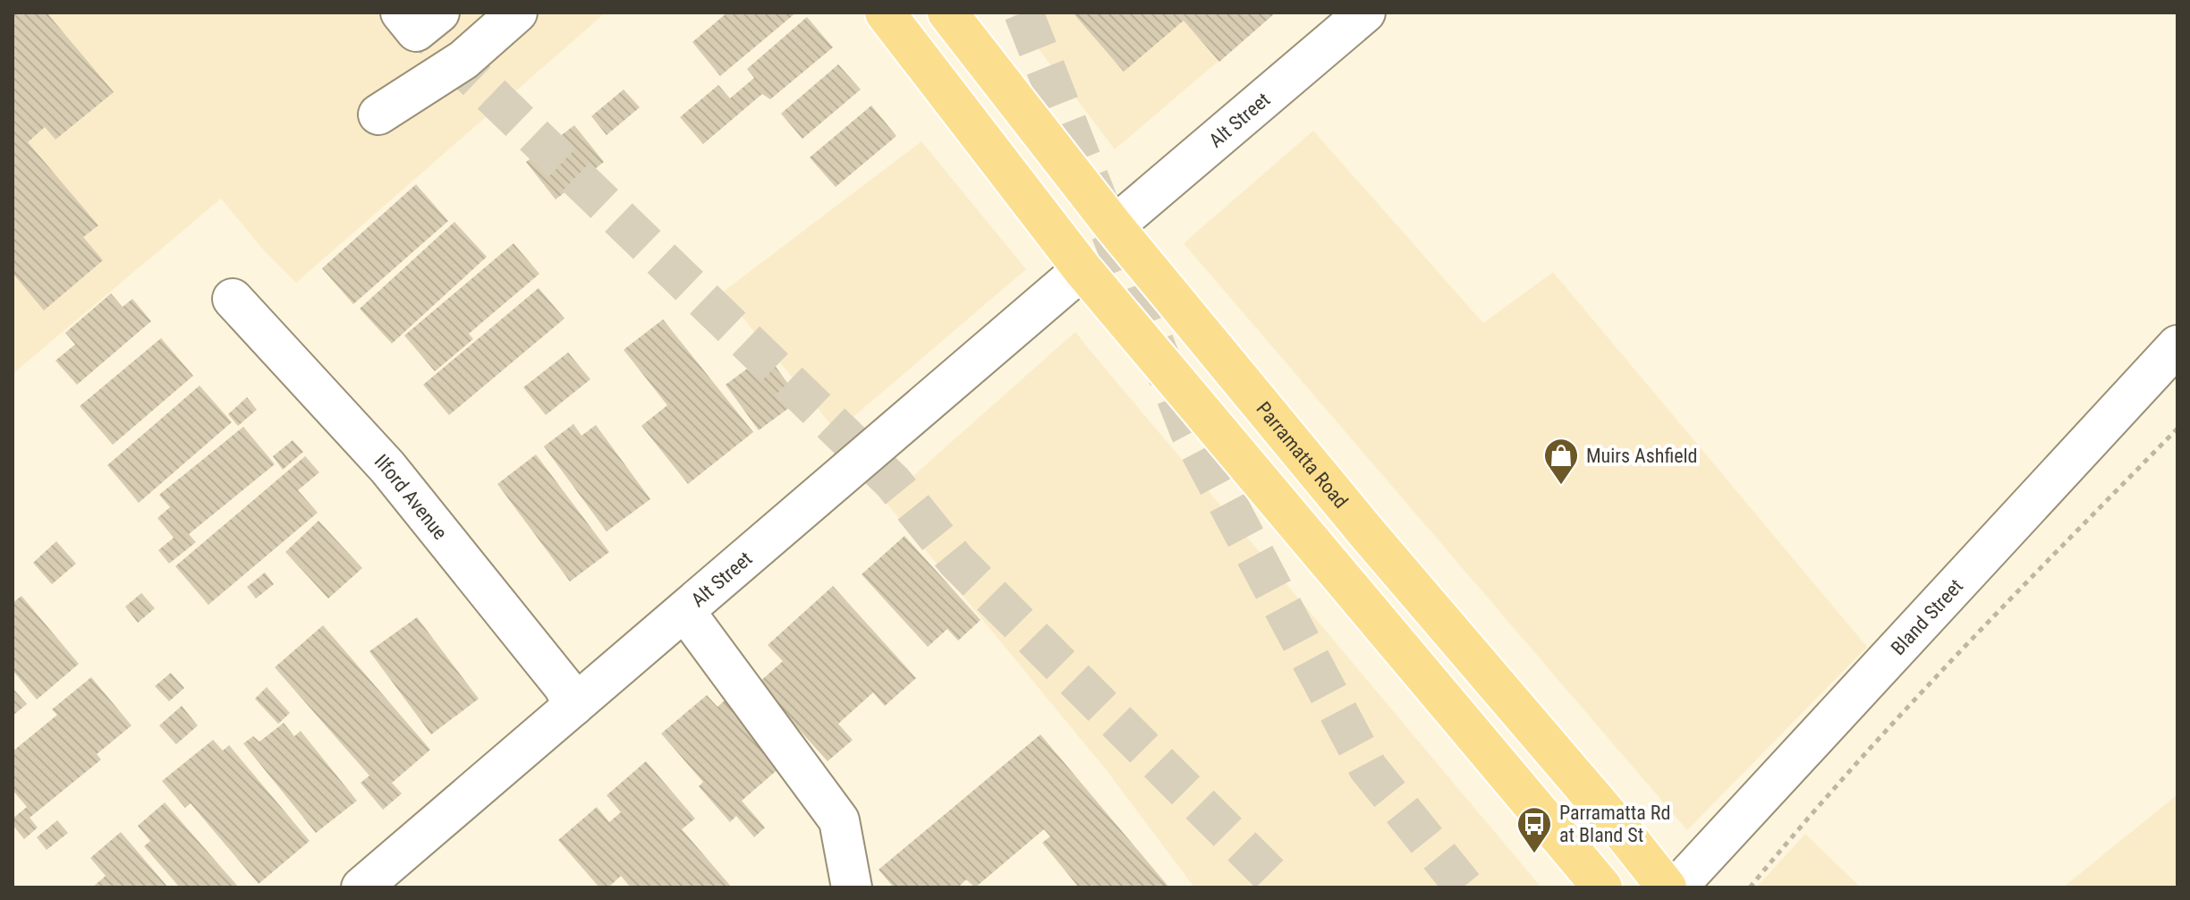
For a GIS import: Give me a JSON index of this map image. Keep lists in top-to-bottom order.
{
  "streets": {
    "main road": ["Parramatta Road"],
    "street": ["Alt Street", "Ilford Avenue", "Bland Street"]
  },
  "crossings": [
    ["Alt Street", "Parramatta Road"],
    ["Alt Street", "Ilford Avenue"]
  ],
  "places": {
    "shop": ["Muirs Ashfield"],
    "bus stop": ["Parramatta Rd at Bland St"]
  }
}
